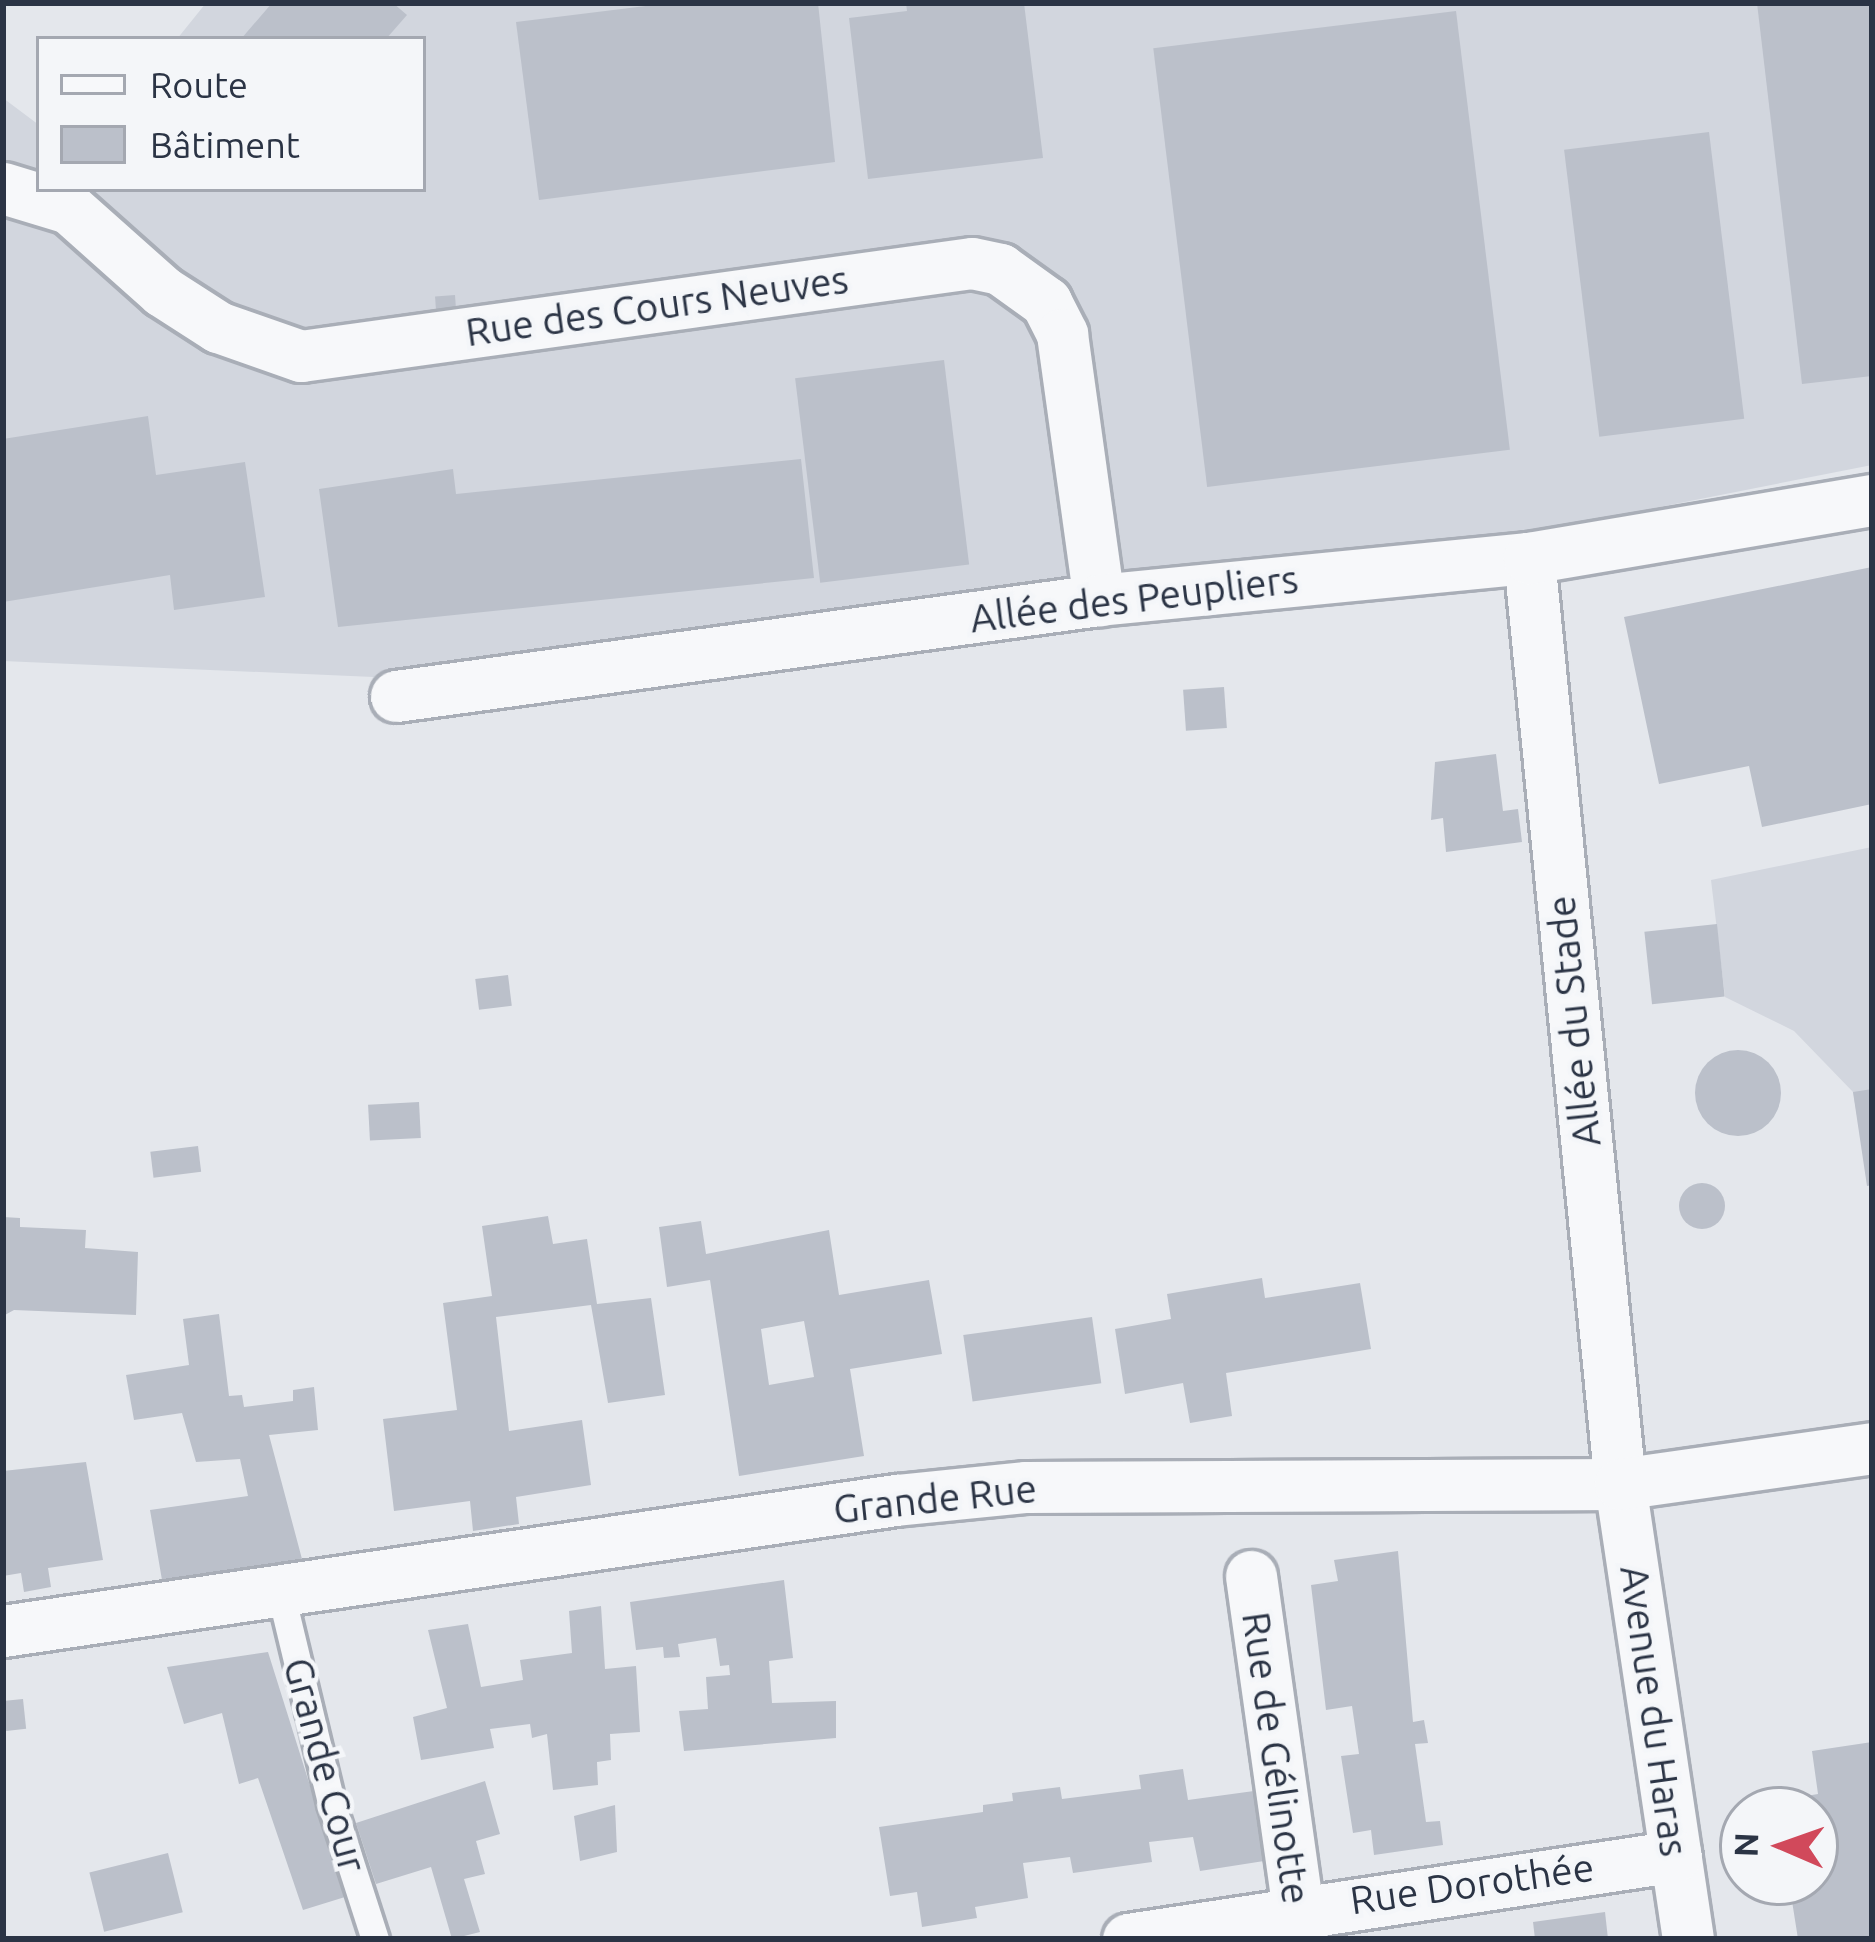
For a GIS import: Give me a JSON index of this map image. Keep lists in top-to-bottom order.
{
  "streets": {
    "street": [
      "Rue des Cours Neuves",
      "Allée des Peupliers",
      "Allée du Stade",
      "Grande Rue",
      "Avenue du Haras",
      "Rue de Gélinotte",
      "Rue Dorothée"
    ],
    "lane": ["Grande Cour"]
  },
  "crossings": [
    ["Rue des Cours Neuves", "Allée des Peupliers"],
    ["Allée des Peupliers", "Allée du Stade"],
    ["Allée du Stade", "Grande Rue"],
    ["Allée du Stade", "Avenue du Haras"],
    ["Grande Rue", "Avenue du Haras"],
    ["Grande Rue", "Grande Cour"],
    ["Avenue du Haras", "Rue Dorothée"],
    ["Rue de Gélinotte", "Rue Dorothée"]
  ],
  "legend": ["Route", "Bâtiment"],
  "north": "left"
}
